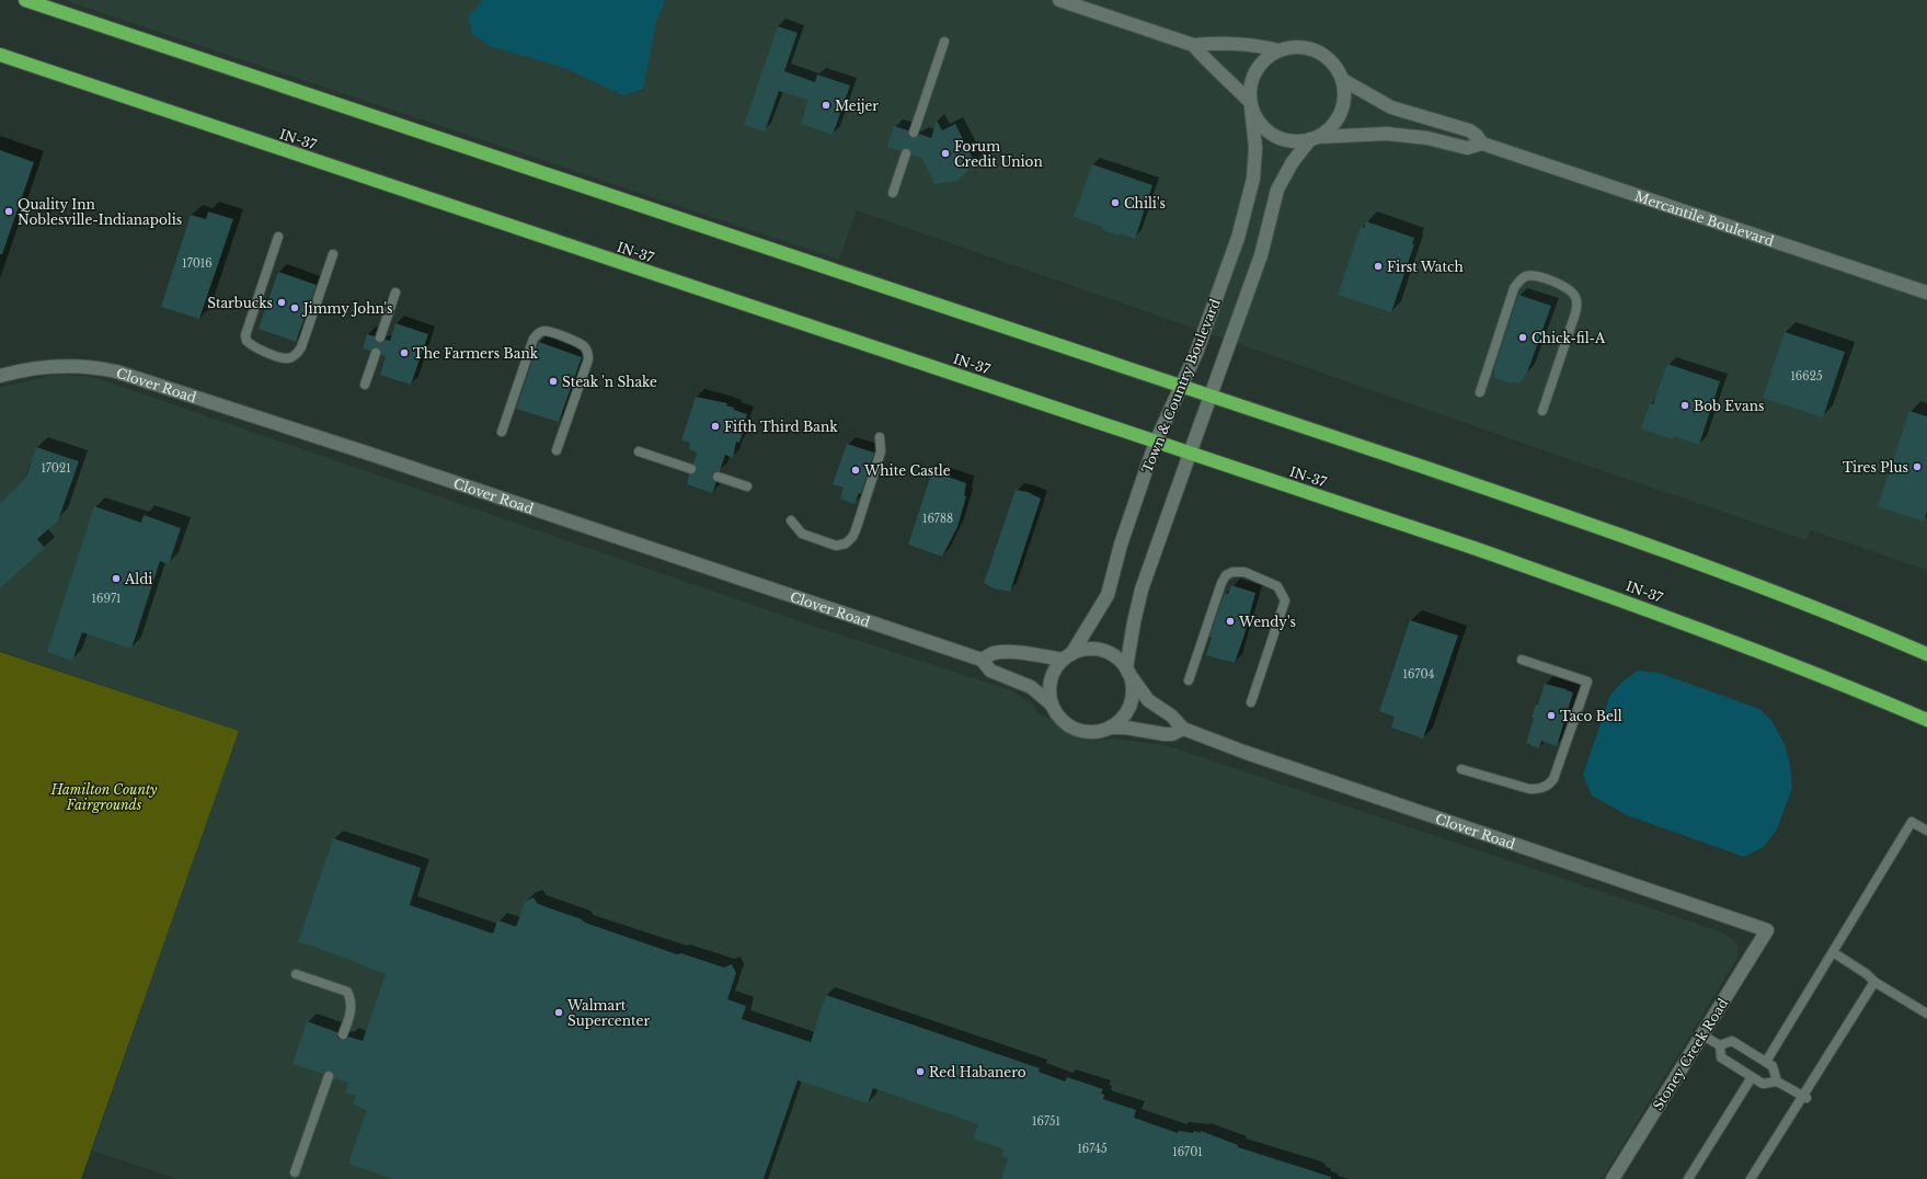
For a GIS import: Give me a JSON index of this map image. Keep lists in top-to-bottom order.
{
  "streets": {
    "highway": ["IN-37"],
    "street": [
      "Mercantile Boulevard",
      "Clover Road",
      "Town & Country Boulevard",
      "Stoney Creek Road"
    ]
  },
  "crossings": [
    ["IN-37", "Town & Country Boulevard"],
    ["Mercantile Boulevard", "Town & Country Boulevard"],
    ["Clover Road", "Town & Country Boulevard"],
    ["Clover Road", "Stoney Creek Road"]
  ],
  "parks": ["Hamilton County Fairgrounds"],
  "places": [
    "Meijer",
    "Forum Credit Union",
    "Chili's",
    "Quality Inn Noblesville-Indianapolis",
    "First Watch",
    "Starbucks",
    "Jimmy John's",
    "Chick-fil-A",
    "The Farmers Bank",
    "Steak 'n Shake",
    "Bob Evans",
    "Fifth Third Bank",
    "Tires Plus",
    "White Castle",
    "Aldi",
    "Wendy's",
    "Taco Bell",
    "Walmart Supercenter",
    "Red Habanero"
  ],
  "house_numbers": [
    "17016",
    "16625",
    "17021",
    "16788",
    "16971",
    "16704",
    "16751",
    "16745",
    "16701"
  ]
}
